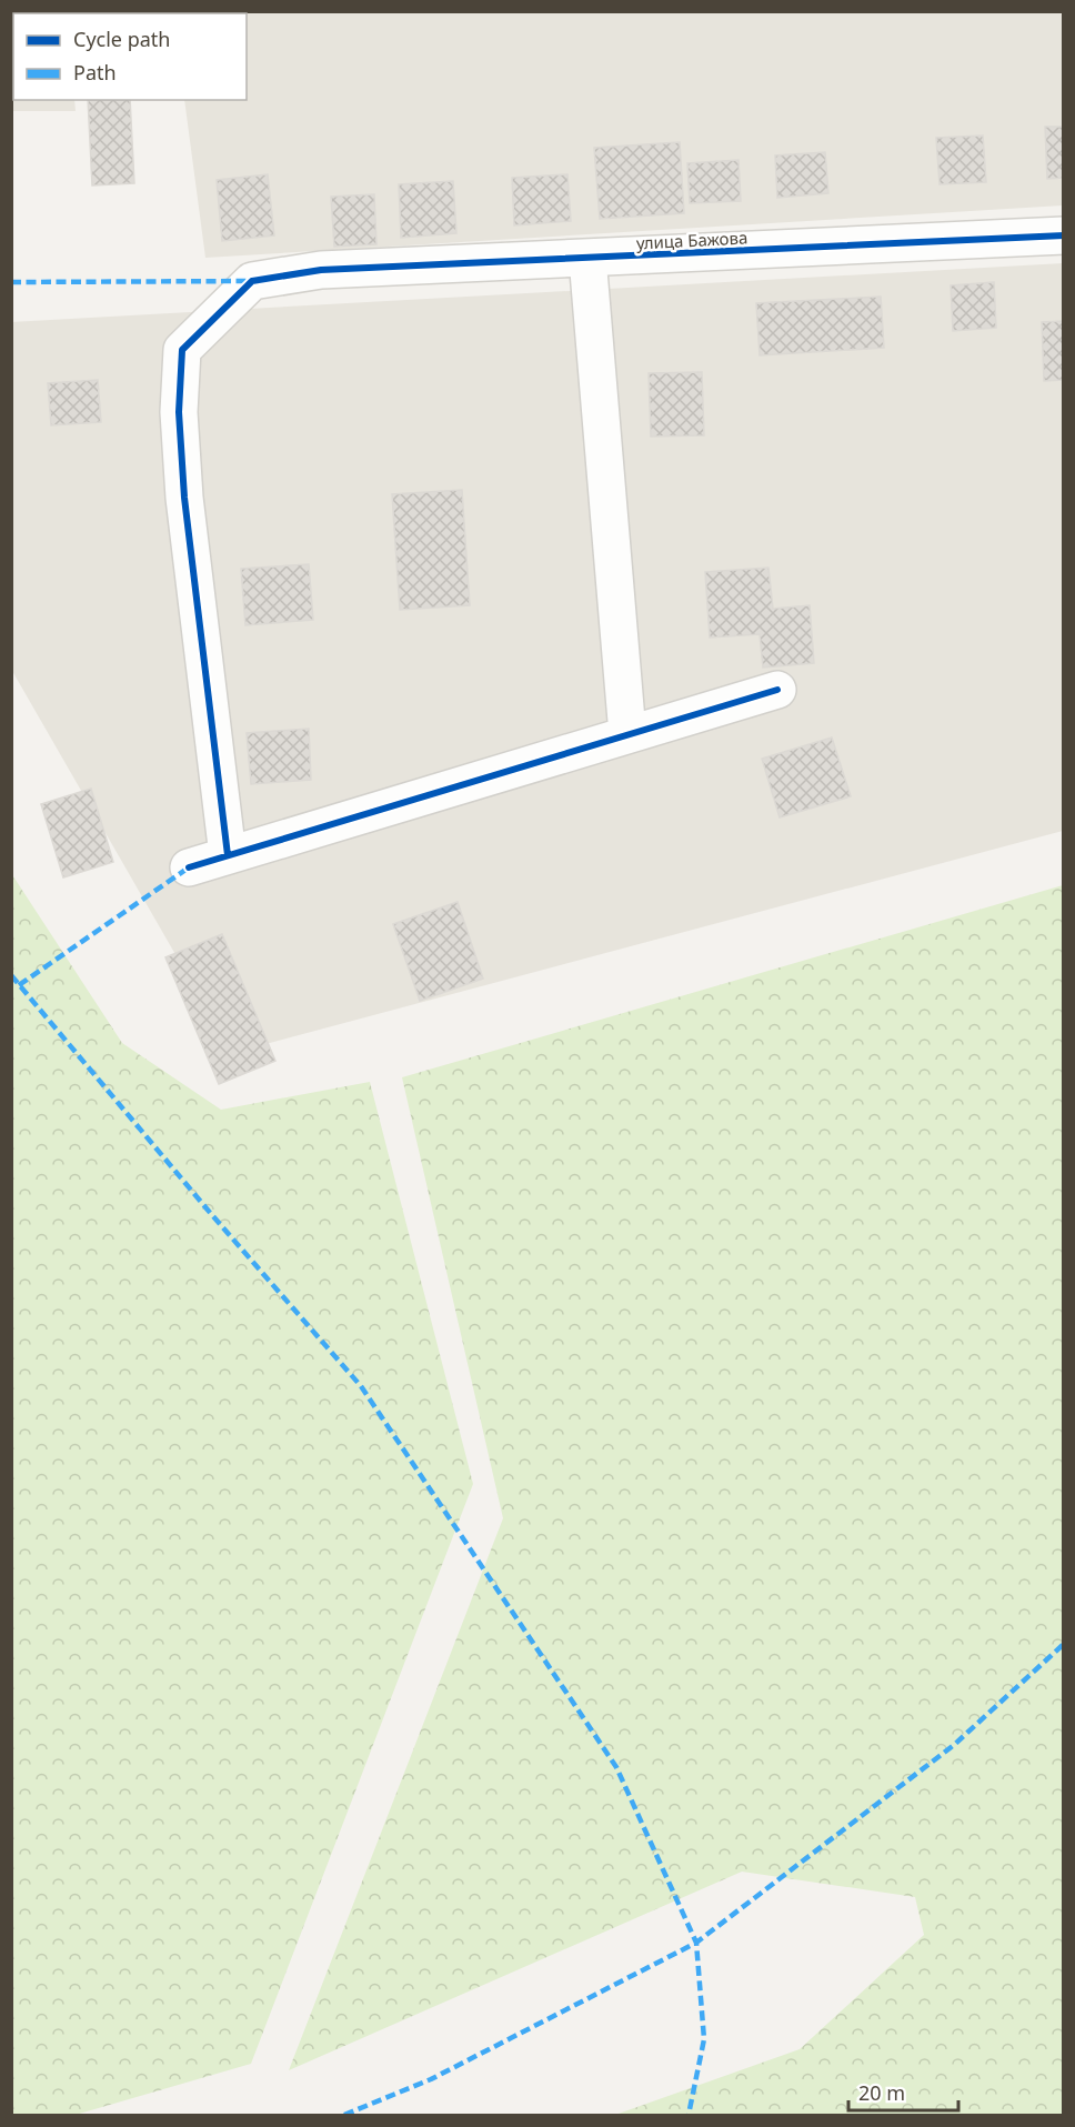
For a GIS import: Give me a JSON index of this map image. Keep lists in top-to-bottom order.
{
  "streets": {
    "street": ["улица Бажова"]
  },
  "legend": ["Cycle path", "Path"],
  "scale_bar": "20 m"
}
